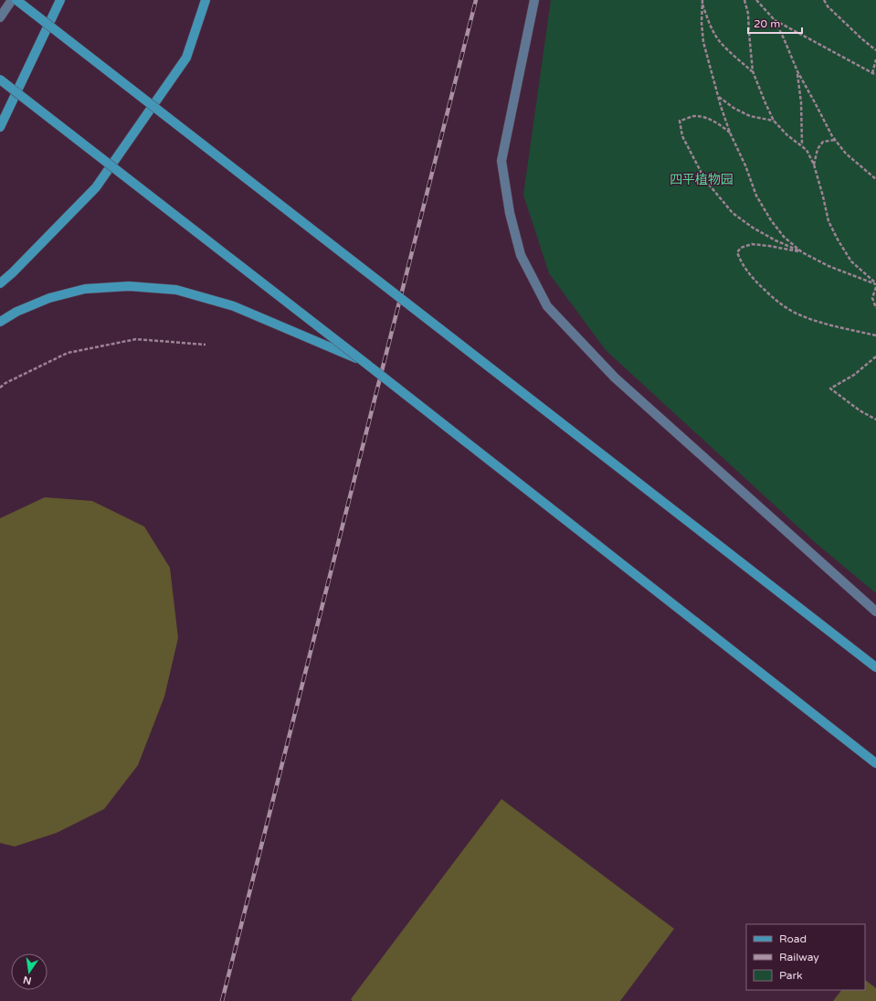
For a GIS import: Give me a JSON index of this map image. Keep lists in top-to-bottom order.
{
  "parks": ["四平植物园"],
  "legend": ["Road", "Railway", "Park"],
  "scale_bar": "20 m",
  "north": "bottom"
}
